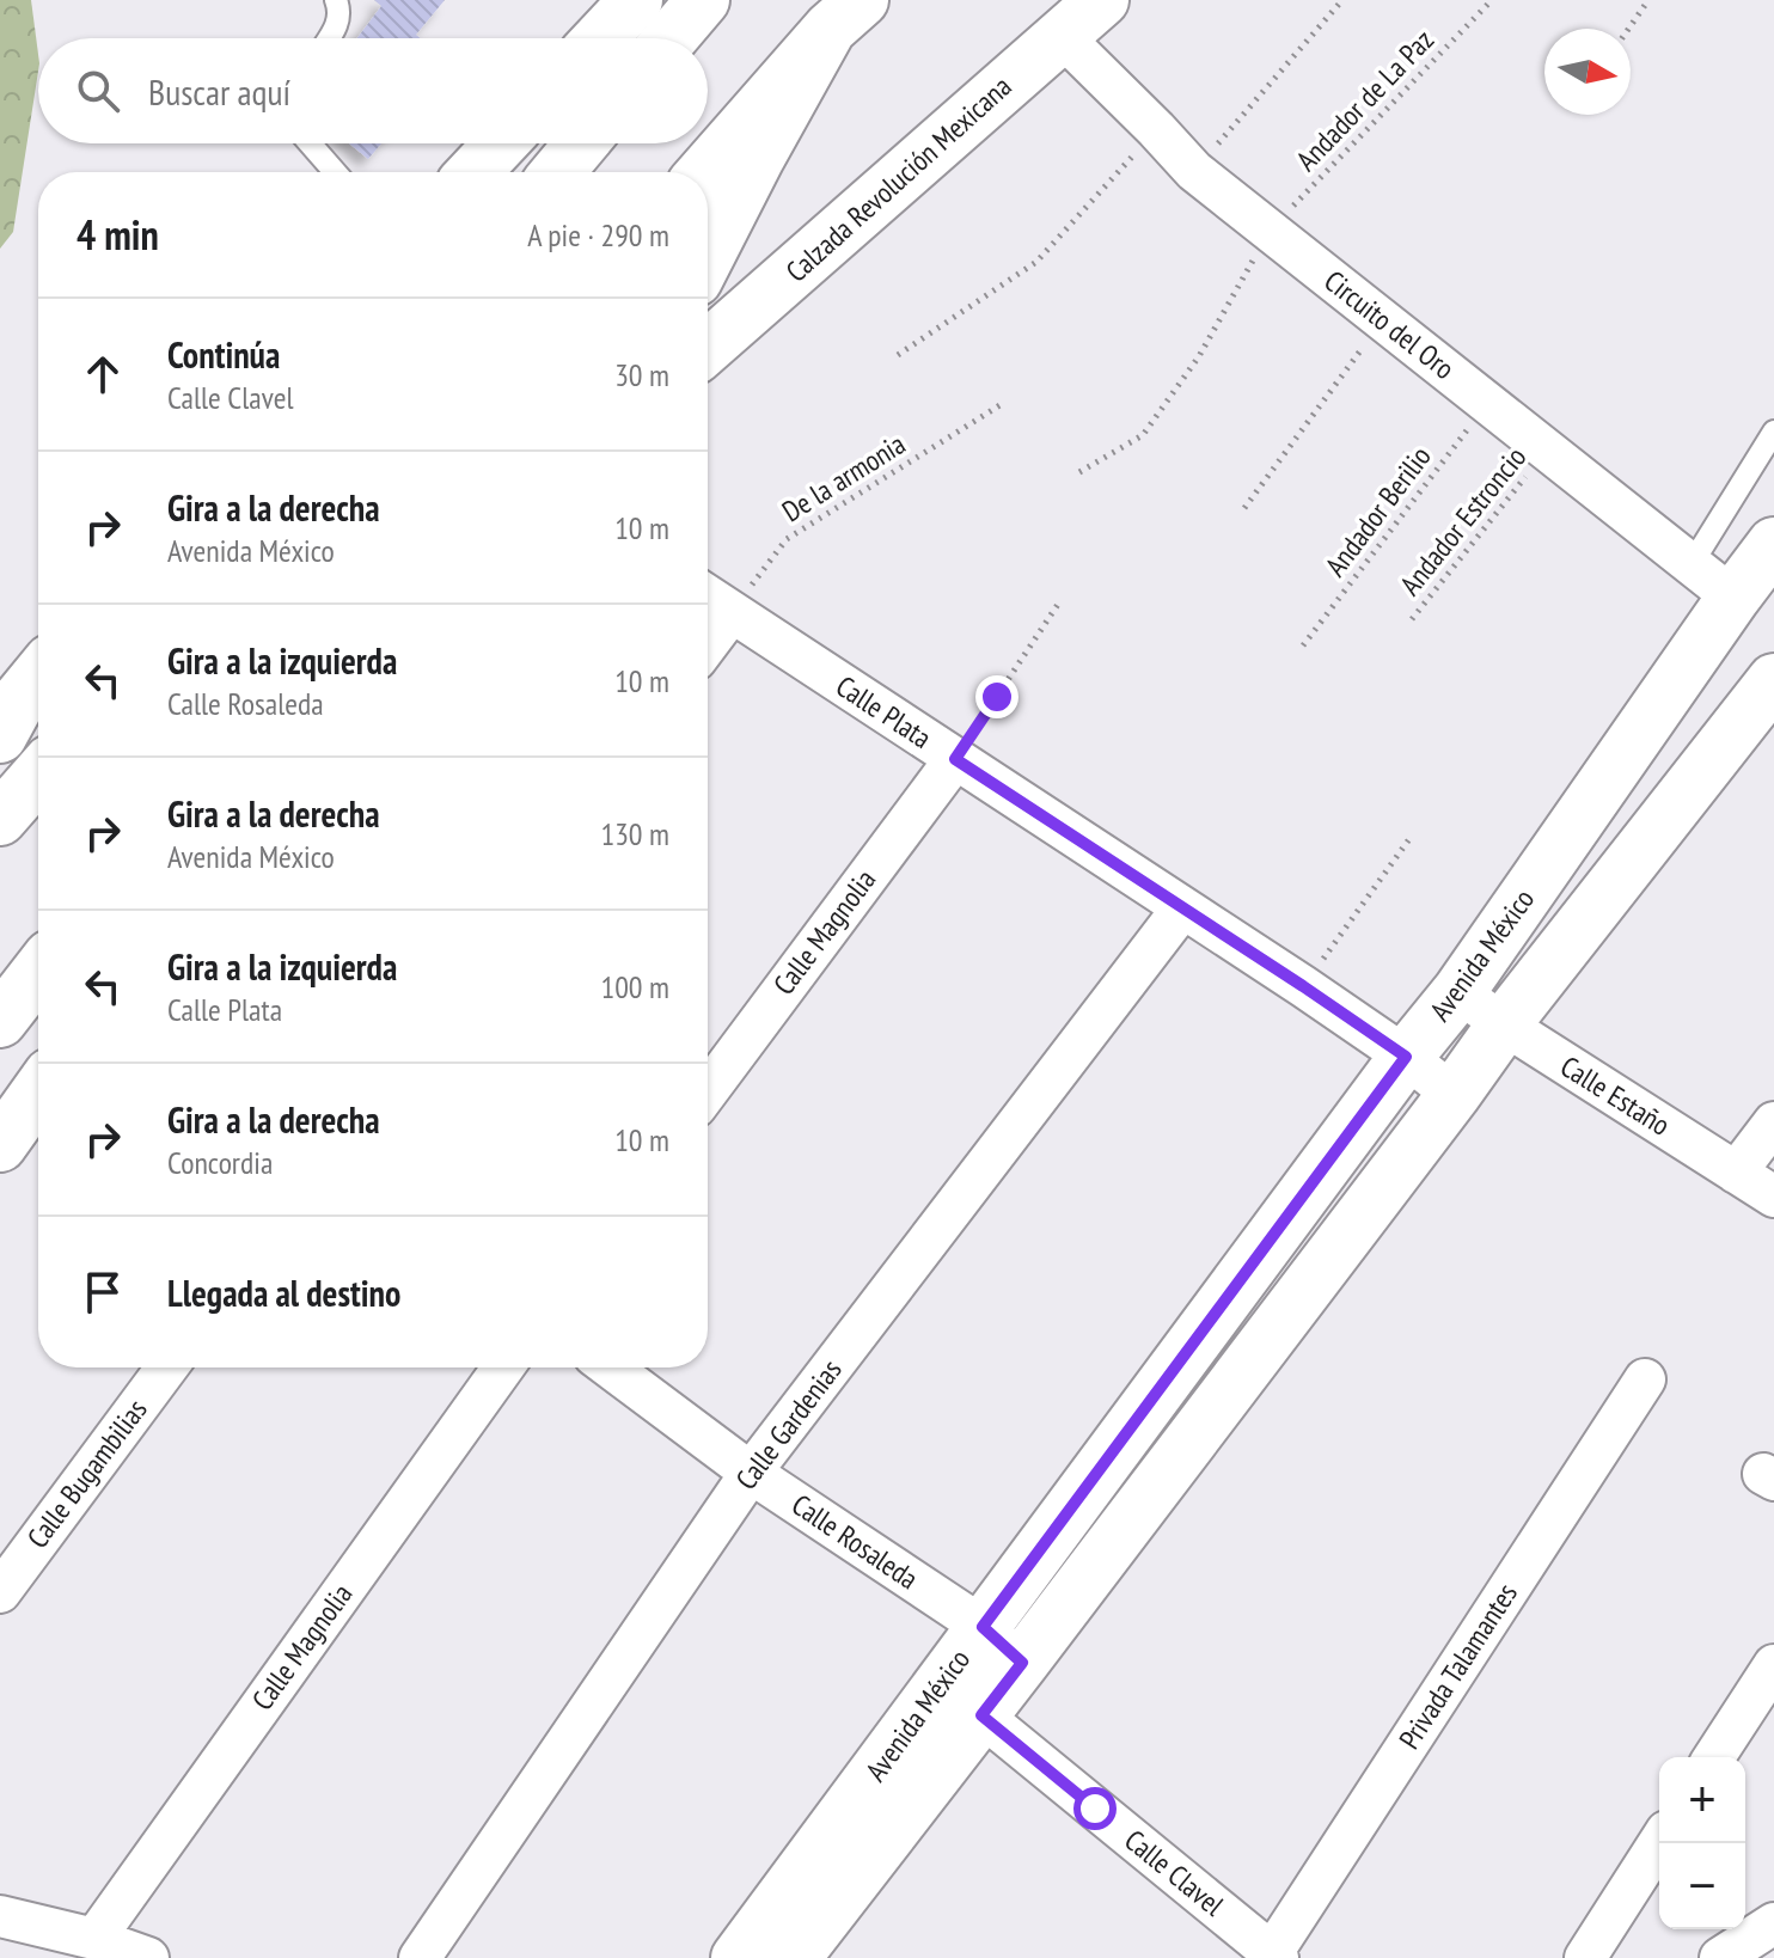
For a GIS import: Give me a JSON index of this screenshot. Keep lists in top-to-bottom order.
{
  "streets": {
    "street": [
      "Calzada Revolución Mexicana",
      "Circuito del Oro",
      "Calle Plata",
      "Calle Magnolia",
      "Avenida México",
      "Calle Estaño",
      "Calle Gardenias",
      "Calle Bugambilias",
      "Calle Rosaleda",
      "Privada Talamantes",
      "Calle Clavel"
    ],
    "path": [
      "Andador de La Paz",
      "De la armonia",
      "Andador Berilio",
      "Andador Estroncio"
    ]
  },
  "crossings": [
    ["Andador de La Paz", "Circuito del Oro"],
    ["Calzada Revolución Mexicana", "Circuito del Oro"],
    ["Circuito del Oro", "Andador Berilio"],
    ["Circuito del Oro", "Andador Estroncio"],
    ["Circuito del Oro", "Avenida México"],
    ["De la armonia", "Calle Plata"],
    ["Calle Plata", "Calle Magnolia"],
    ["Calle Plata", "Avenida México"],
    ["Calle Plata", "Calle Gardenias"],
    ["Avenida México", "Calle Estaño"],
    ["Avenida México", "Calle Rosaleda"],
    ["Avenida México", "Calle Clavel"],
    ["Calle Gardenias", "Calle Rosaleda"],
    ["Privada Talamantes", "Calle Clavel"]
  ],
  "north": "right",
  "page": {
    "search": "Buscar aquí",
    "heading": ["4 min", "A pie · 290 m"],
    "list": [
      ["Continúa", "Calle Clavel", "30 m"],
      ["Gira a la derecha", "Avenida México", "10 m"],
      ["Gira a la izquierda", "Calle Rosaleda", "10 m"],
      ["Gira a la derecha", "Avenida México", "130 m"],
      ["Gira a la izquierda", "Calle Plata", "100 m"],
      ["Gira a la derecha", "Concordia", "10 m"],
      "Llegada al destino"
    ],
    "map_buttons": ["+", "−"]
  }
}
